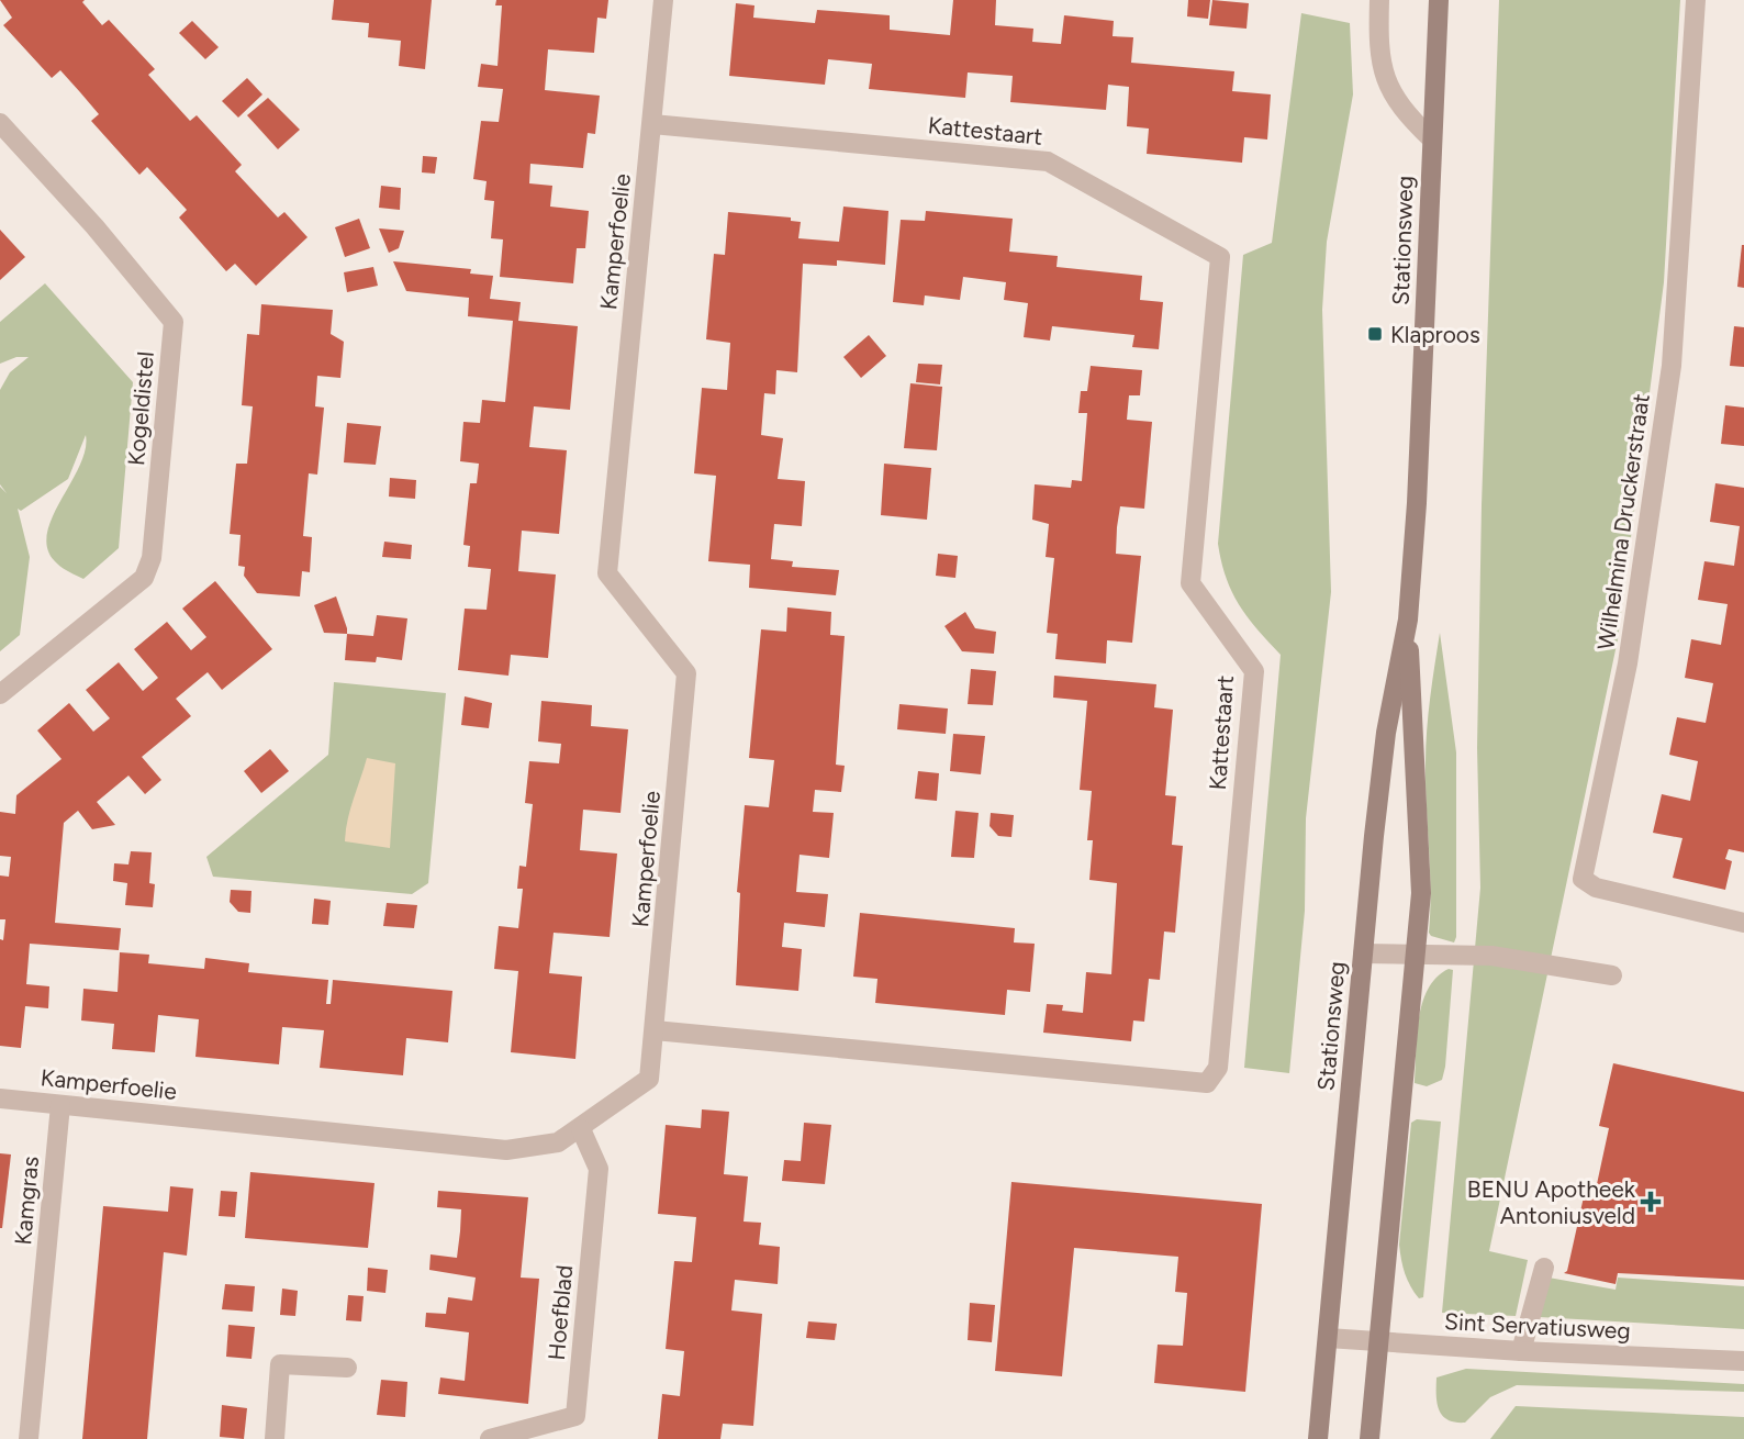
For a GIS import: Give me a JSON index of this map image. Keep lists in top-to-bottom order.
{
  "streets": {
    "main road": ["Stationsweg"],
    "street": [
      "Kattestaart",
      "Kamperfoelie",
      "Kogeldistel",
      "Wilhelmina Druckerstraat",
      "Kamgras",
      "Hoefblad",
      "Sint Servatiusweg"
    ]
  },
  "crossings": [
    ["Kattestaart", "Kamperfoelie"],
    ["Stationsweg", "Sint Servatiusweg"],
    ["Kamperfoelie", "Kamgras"],
    ["Kamperfoelie", "Hoefblad"]
  ],
  "places": {
    "transit": ["Klaproos"],
    "health": ["BENU Apotheek Antoniusveld"]
  }
}
